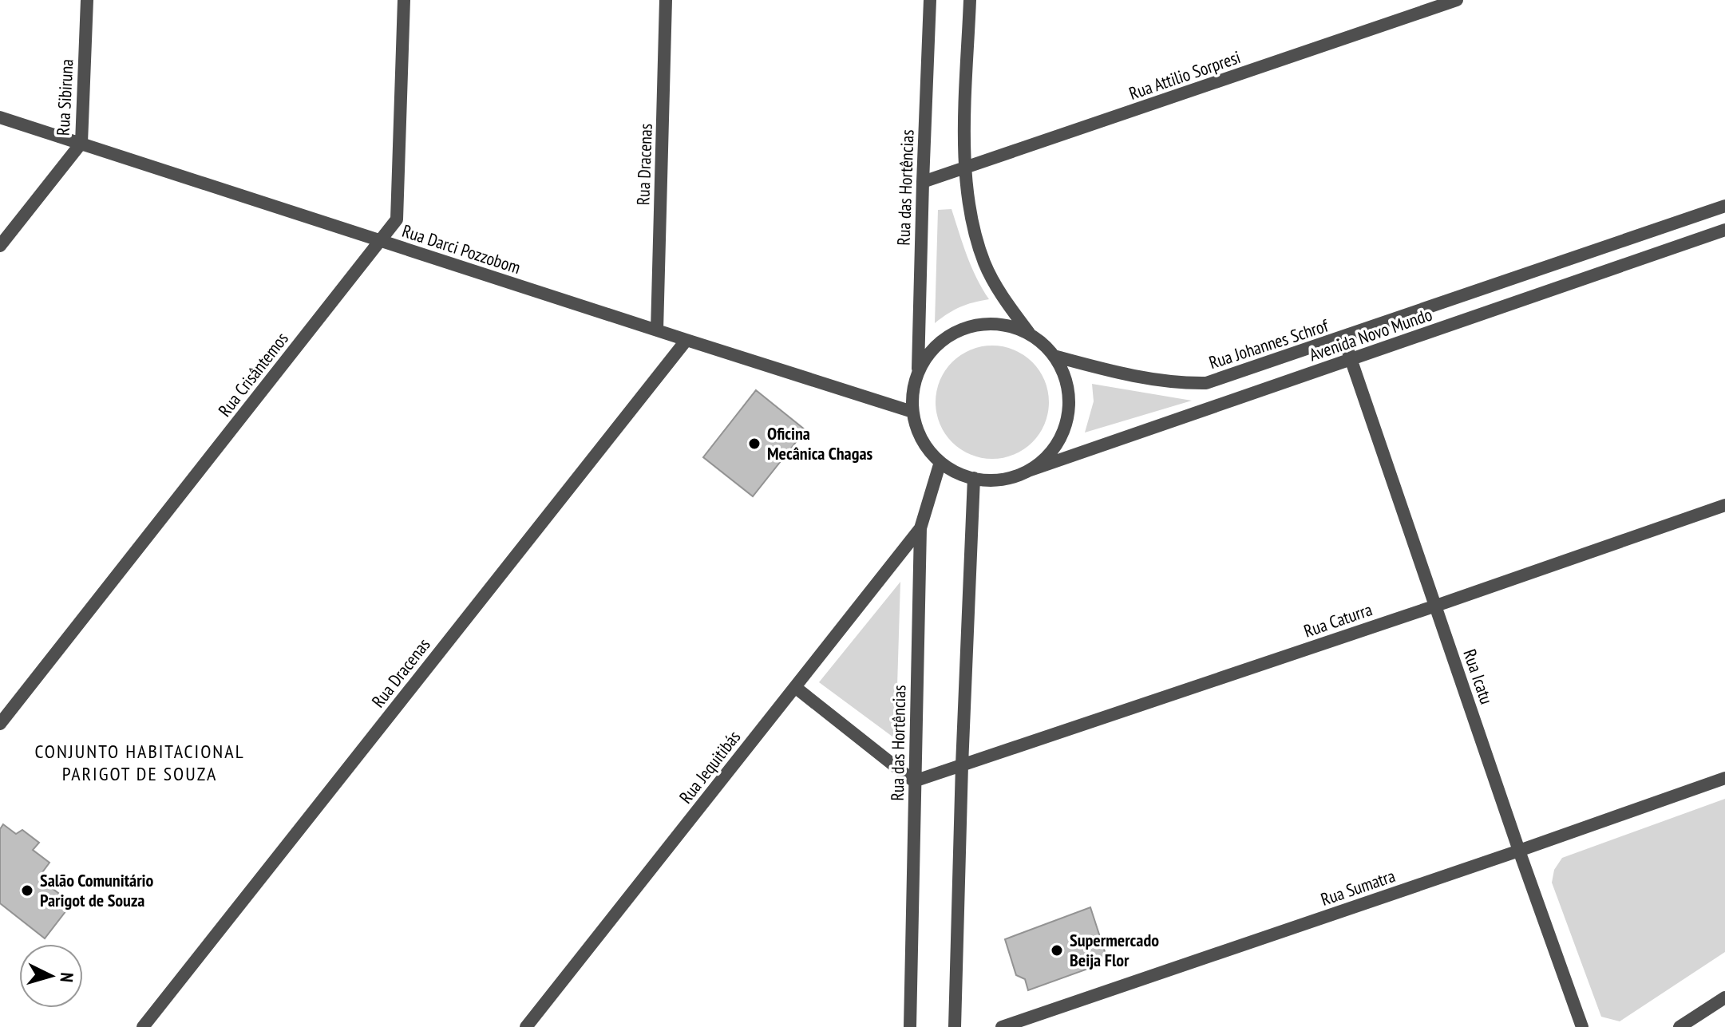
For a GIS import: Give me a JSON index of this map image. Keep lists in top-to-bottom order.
{
  "streets": {
    "street": [
      "Rua Attilio Sorpresi",
      "Rua Sibiruna",
      "Rua Dracenas",
      "Rua das Hortências",
      "Rua Darci Pozzobom",
      "Avenida Novo Mundo",
      "Rua Johannes Schrof",
      "Rua Crisântemos",
      "Rua Caturra",
      "Rua Icatu",
      "Rua Jequitibás",
      "Rua Sumatra"
    ]
  },
  "crossings": [
    ["Rua Attilio Sorpresi", "Rua das Hortências"],
    ["Rua Sibiruna", "Rua Darci Pozzobom"],
    ["Rua Dracenas", "Rua Darci Pozzobom"],
    ["Rua das Hortências", "Rua Darci Pozzobom"],
    ["Rua das Hortências", "Avenida Novo Mundo"],
    ["Rua das Hortências", "Rua Johannes Schrof"],
    ["Rua das Hortências", "Rua Caturra"],
    ["Rua das Hortências", "Rua Jequitibás"],
    ["Rua Darci Pozzobom", "Avenida Novo Mundo"],
    ["Rua Darci Pozzobom", "Rua Johannes Schrof"],
    ["Rua Darci Pozzobom", "Rua Crisântemos"],
    ["Avenida Novo Mundo", "Rua Johannes Schrof"],
    ["Avenida Novo Mundo", "Rua Icatu"],
    ["Rua Johannes Schrof", "Rua Icatu"],
    ["Rua Caturra", "Rua Icatu"],
    ["Rua Icatu", "Rua Sumatra"]
  ],
  "districts": ["CONJUNTO HABITACIONAL PARIGOT DE SOUZA"],
  "places": ["Oficina Mecânica Chagas", "Salão Comunitário Parigot de Souza", "Supermercado Beija Flor"],
  "north": "right"
}
